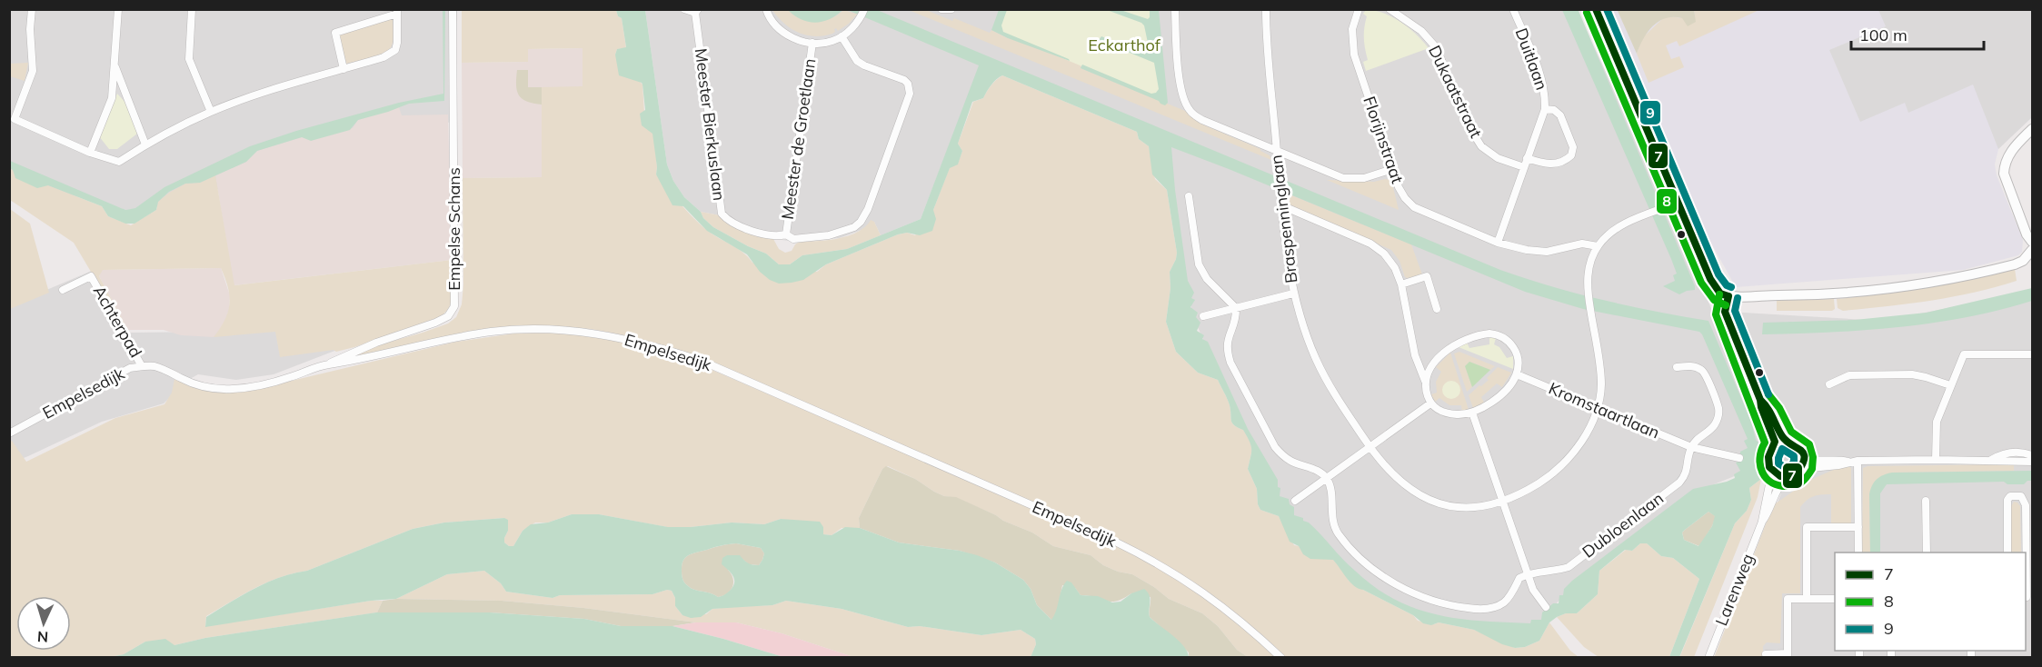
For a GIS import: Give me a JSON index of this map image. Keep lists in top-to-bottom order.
{
  "streets": {
    "street": [
      "Duitlaan",
      "Dukaatstraat",
      "Meester Bierkuslaan",
      "Meester de Groetlaan",
      "Florijnstraat",
      "Braspenninglaan",
      "Empelse Schans",
      "Achterpad",
      "Empelsedijk",
      "Kromstaartlaan",
      "Dubloenlaan",
      "Larenweg"
    ]
  },
  "crossings": [
    ["Duitlaan", "Dukaatstraat"],
    ["Duitlaan", "Florijnstraat"],
    ["Meester Bierkuslaan", "Meester de Groetlaan"],
    ["Florijnstraat", "Braspenninglaan"],
    ["Braspenninglaan", "Kromstaartlaan"],
    ["Empelse Schans", "Empelsedijk"],
    ["Achterpad", "Empelsedijk"],
    ["Kromstaartlaan", "Dubloenlaan"]
  ],
  "parks": ["Eckarthof"],
  "lines": ["transit line 7", "transit line 9", "transit line 8"],
  "legend": ["7", "8", "9"],
  "scale_bar": "100 m",
  "north": "bottom"
}
